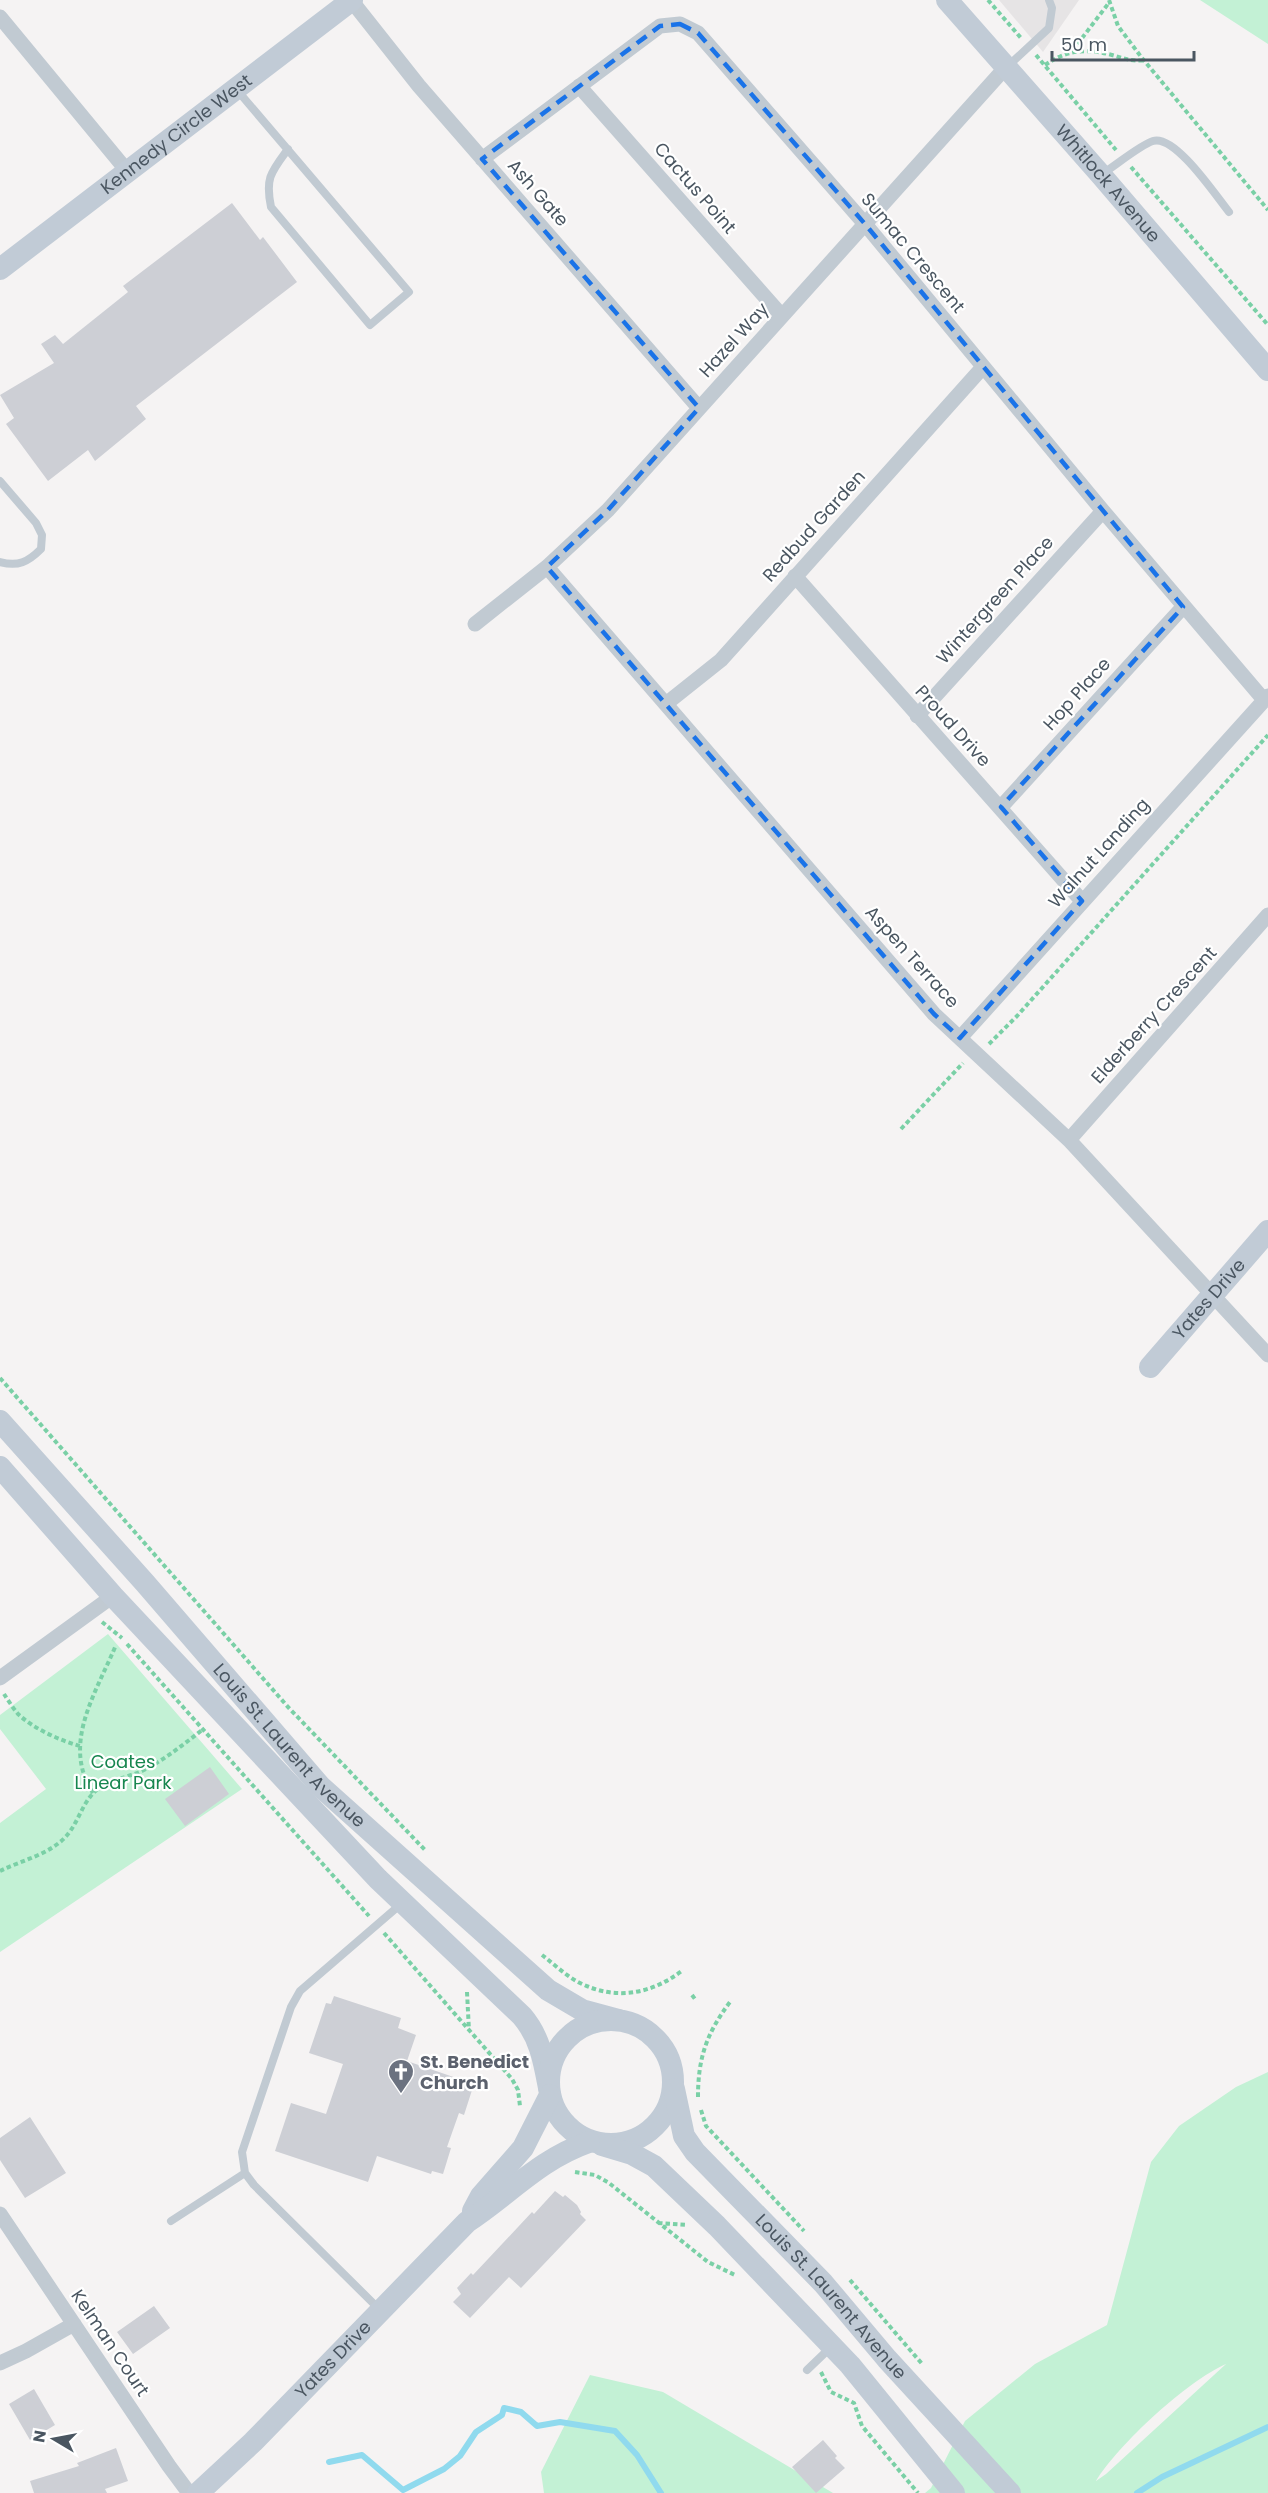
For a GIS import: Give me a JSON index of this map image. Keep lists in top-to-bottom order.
{
  "streets": {
    "main road": [
      "Kennedy Circle West",
      "Whitlock Avenue",
      "Yates Drive",
      "Louis St. Laurent Avenue"
    ],
    "street": [
      "Cactus Point",
      "Ash Gate",
      "Sumac Crescent",
      "Hazel Way",
      "Redbud Garden",
      "Wintergreen Place",
      "Hop Place",
      "Proud Drive",
      "Walnut Landing",
      "Aspen Terrace",
      "Elderberry Crescent",
      "Kelman Court"
    ]
  },
  "crossings": [
    ["Kennedy Circle West", "Ash Gate"],
    ["Whitlock Avenue", "Hazel Way"],
    ["Cactus Point", "Sumac Crescent"],
    ["Cactus Point", "Hazel Way"],
    ["Ash Gate", "Sumac Crescent"],
    ["Ash Gate", "Hazel Way"],
    ["Sumac Crescent", "Hazel Way"],
    ["Sumac Crescent", "Redbud Garden"],
    ["Sumac Crescent", "Wintergreen Place"],
    ["Sumac Crescent", "Hop Place"],
    ["Sumac Crescent", "Walnut Landing"],
    ["Hazel Way", "Aspen Terrace"],
    ["Redbud Garden", "Proud Drive"],
    ["Redbud Garden", "Aspen Terrace"],
    ["Wintergreen Place", "Proud Drive"],
    ["Hop Place", "Proud Drive"],
    ["Proud Drive", "Walnut Landing"],
    ["Walnut Landing", "Aspen Terrace"],
    ["Aspen Terrace", "Elderberry Crescent"],
    ["Aspen Terrace", "Yates Drive"],
    ["Yates Drive", "Louis St. Laurent Avenue"]
  ],
  "parks": ["Coates Linear Park"],
  "places": {
    "church": ["St. Benedict Church"]
  },
  "scale_bar": "50 m",
  "north": "left"
}
